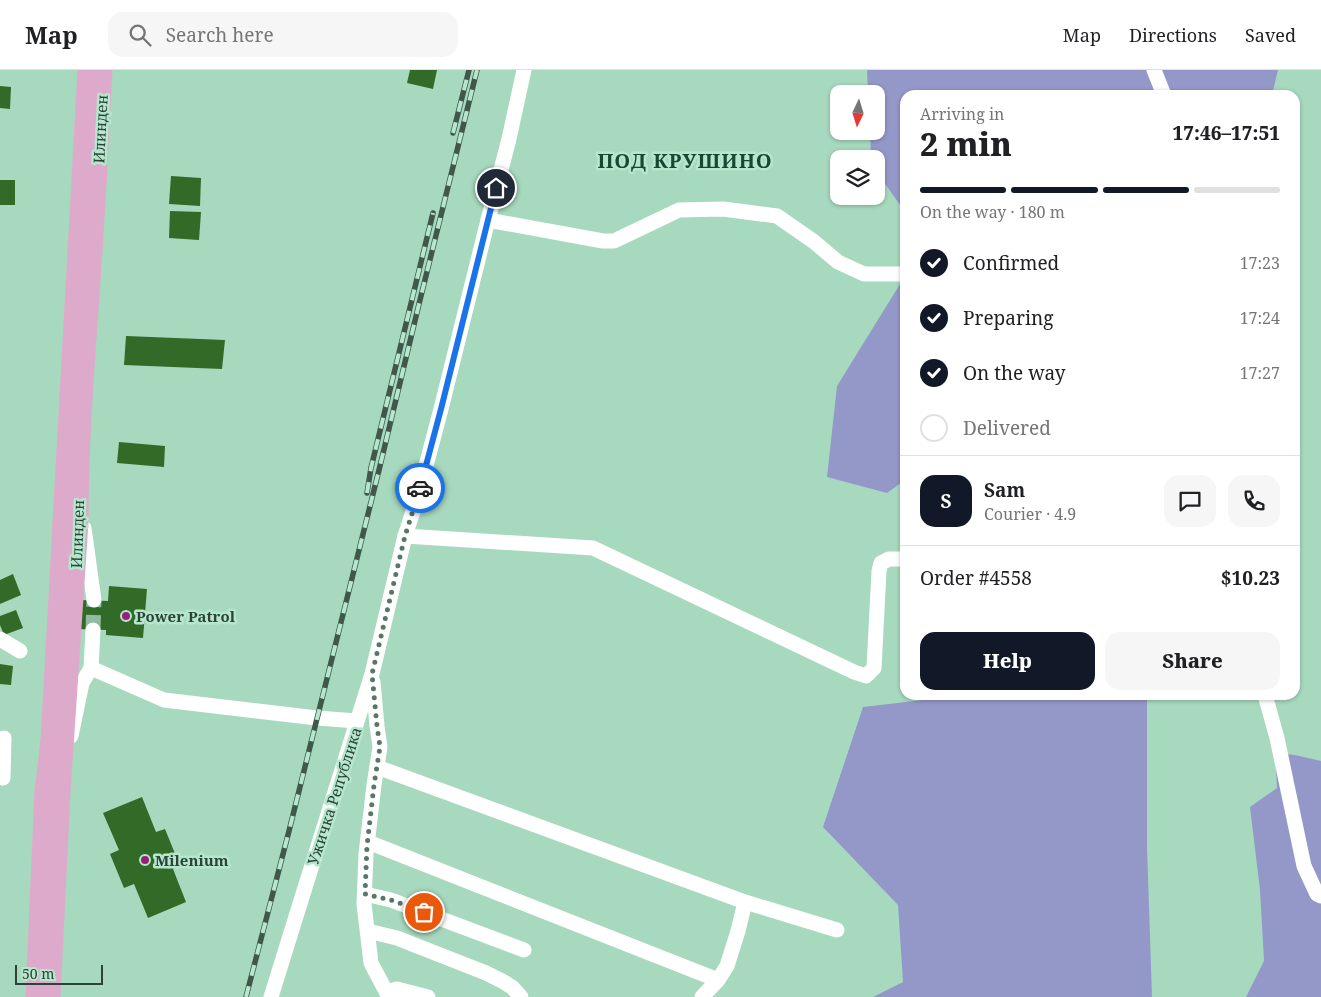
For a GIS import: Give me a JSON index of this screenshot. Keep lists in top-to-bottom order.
{
  "streets": {
    "main road": ["Илинден"],
    "street": ["Ужичка Република"]
  },
  "districts": ["ПОД КРУШИНО"],
  "places": ["Power Patrol", "Milenium"],
  "scale_bar": "50 m",
  "north": "bottom",
  "page": {
    "header": "Map",
    "search": "Search here",
    "nav": ["Map", "Directions", "Saved"],
    "heading": ["2 min", "Arriving in", "17:46–17:51"],
    "panel": [
      "Sam",
      "Courier · 4.9",
      "Order #4558",
      "$10.23"
    ],
    "bar": "On the way · 180 m",
    "list": [
      ["Confirmed", "17:23"],
      ["Preparing", "17:24"],
      ["On the way", "17:27"],
      "Delivered"
    ],
    "round": "S",
    "buttons": ["Help", "Share"],
    "scale": "50 m"
  }
}
